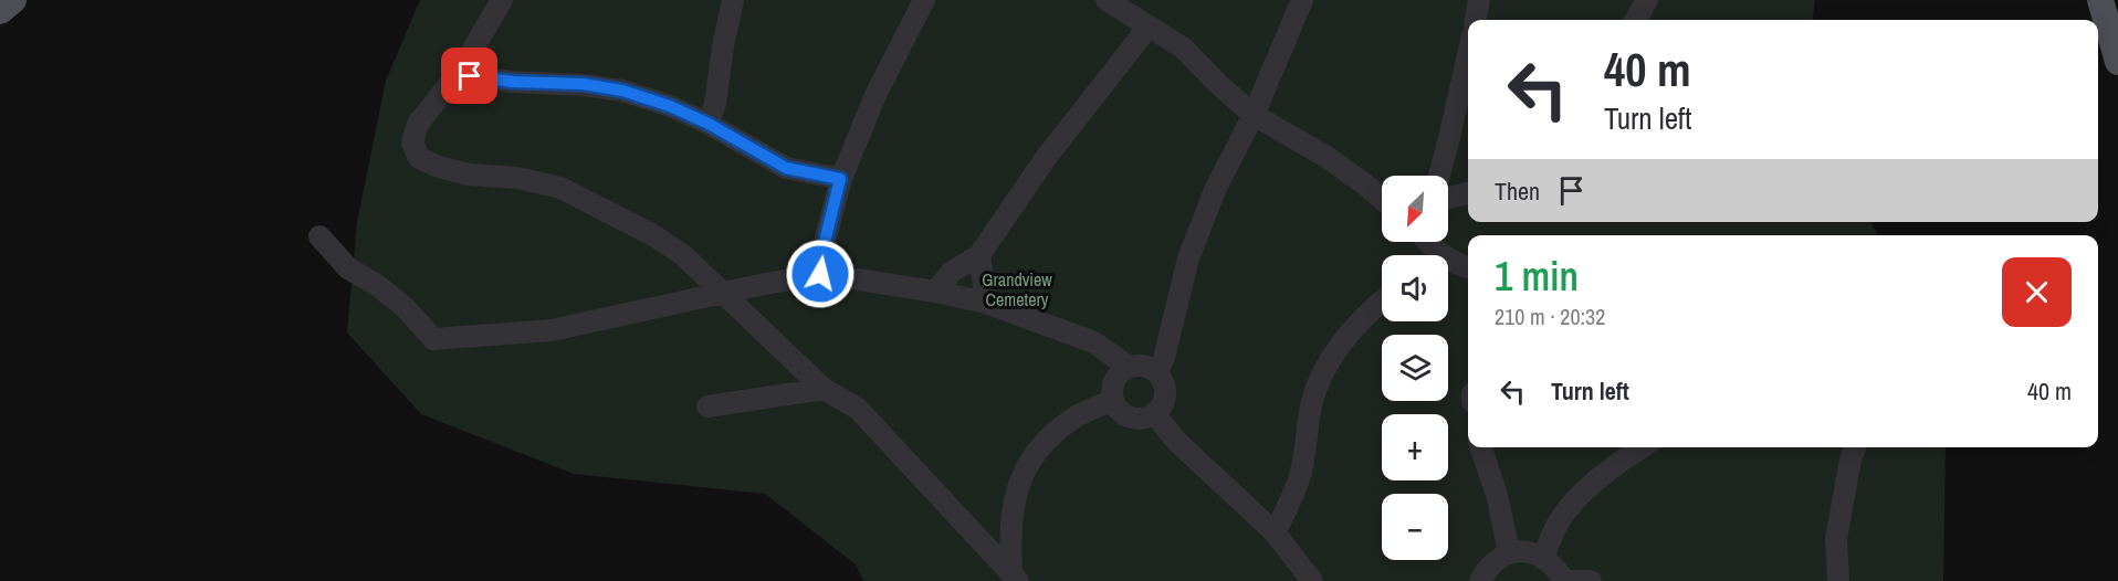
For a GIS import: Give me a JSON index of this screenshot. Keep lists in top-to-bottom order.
{
  "parks": ["Grandview Cemetery"],
  "north": "bottom left",
  "page": {
    "turn": ["40 m", "Turn left"],
    "then": "Then",
    "map_buttons": ["+", "−"],
    "heading": ["1 min", "210 m · 20:32"],
    "list": [
      {
        "name": "Turn left",
        "value": "40 m"
      }
    ]
  }
}
